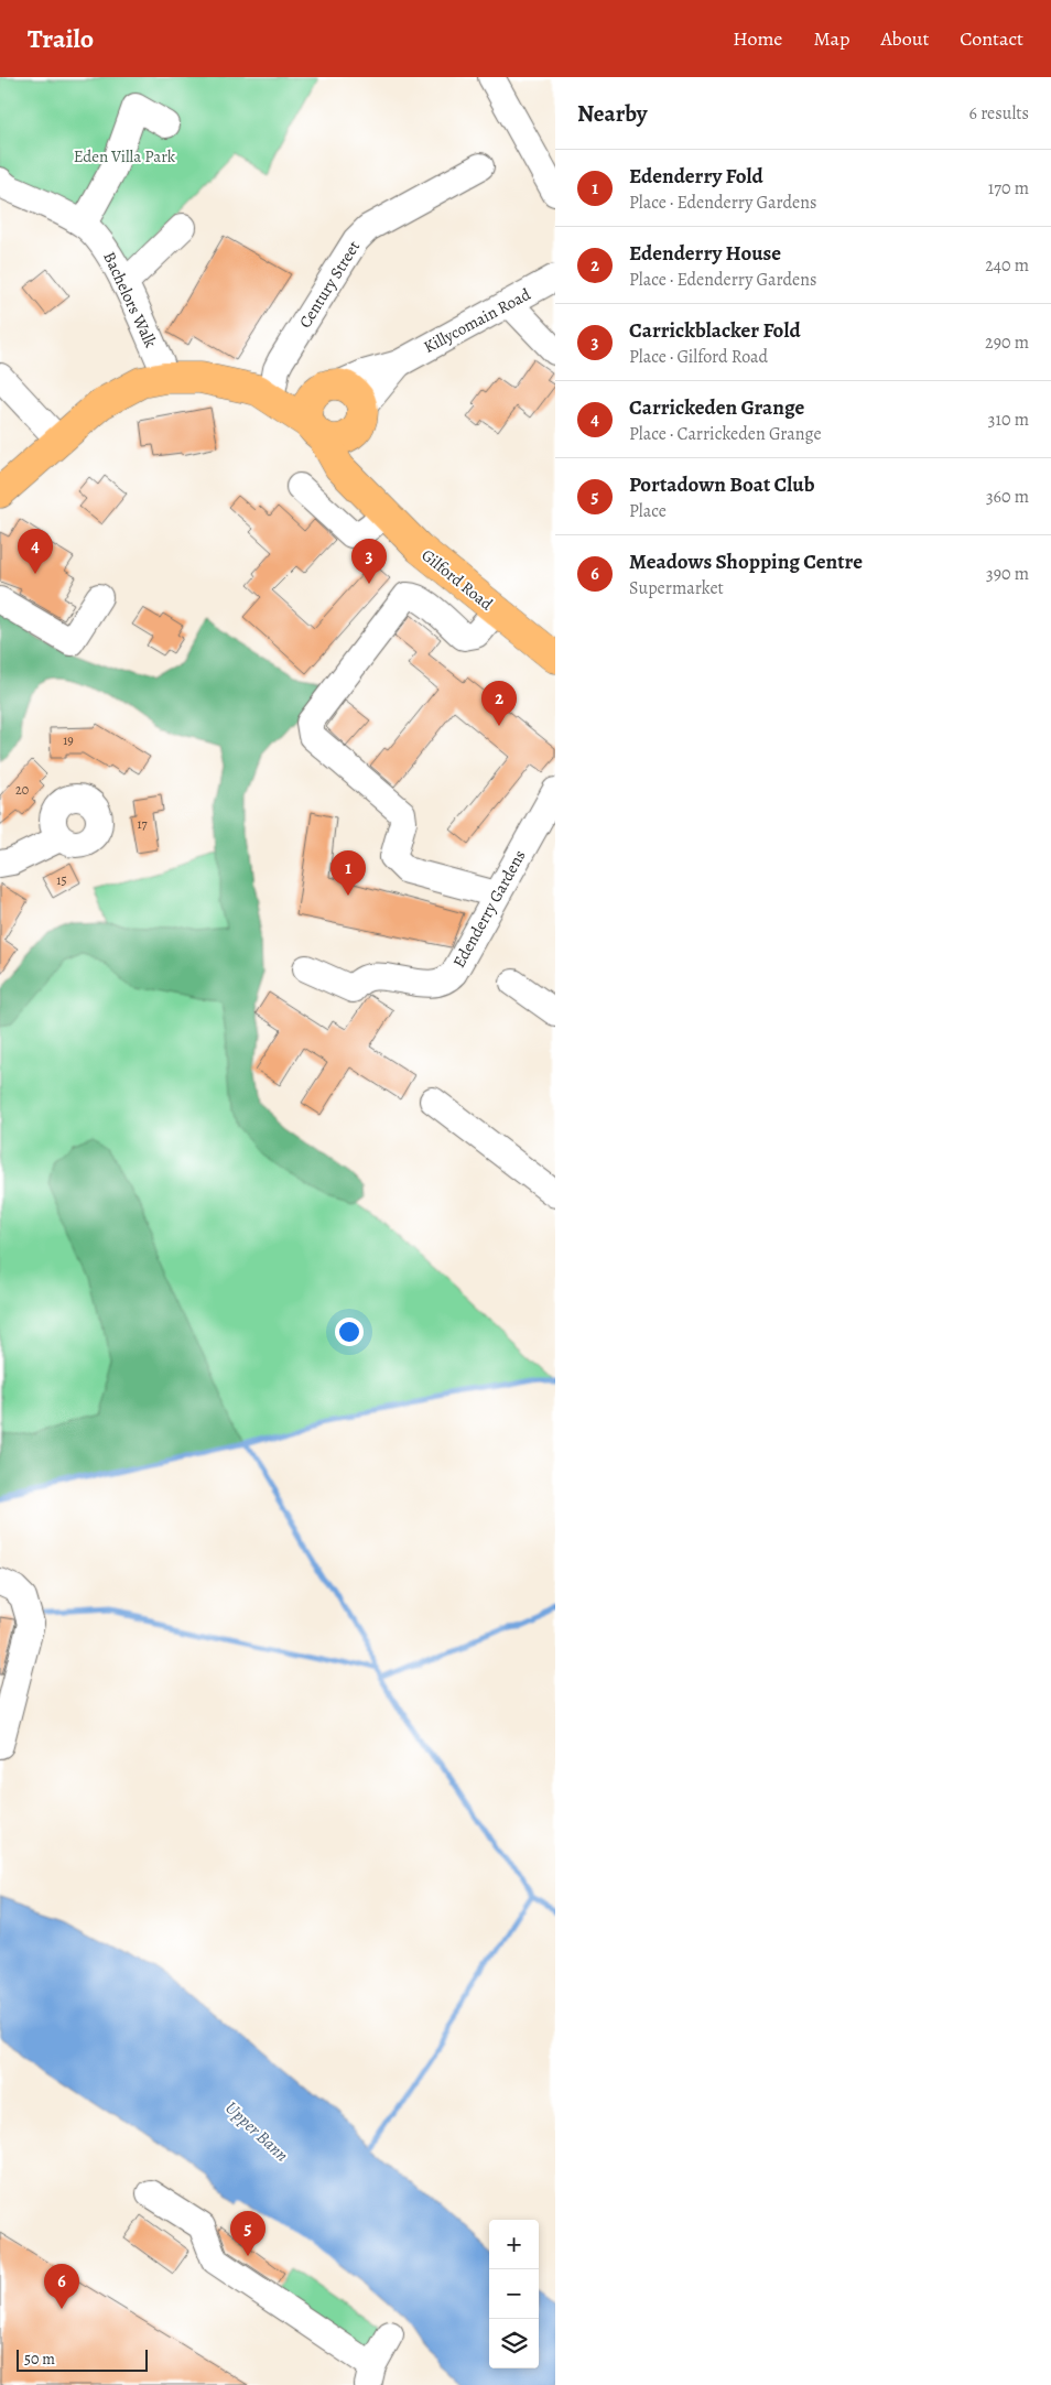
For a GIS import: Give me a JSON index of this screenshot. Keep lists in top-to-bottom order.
{
  "streets": {
    "main road": ["Gilford Road"],
    "street": [
      "Century Street",
      "Bachelors Walk",
      "Killycomain Road",
      "Edenderry Gardens"
    ]
  },
  "crossings": [
    ["Killycomain Road", "Gilford Road"]
  ],
  "water": ["Upper Bann"],
  "parks": ["Eden Villa Park"],
  "house_numbers": [
    "19",
    "20",
    "17",
    "15"
  ],
  "scale_bar": "50 m",
  "page": {
    "header": "Trailo",
    "nav": [
      "Home",
      "Map",
      "About",
      "Contact"
    ],
    "heading": ["Nearby", "6 results"],
    "list": [
      {
        "mark": "1",
        "name": "Edenderry Fold",
        "note": "Place · Edenderry Gardens",
        "value": "170 m"
      },
      {
        "mark": "2",
        "name": "Edenderry House",
        "note": "Place · Edenderry Gardens",
        "value": "240 m"
      },
      {
        "mark": "3",
        "name": "Carrickblacker Fold",
        "note": "Place · Gilford Road",
        "value": "290 m"
      },
      {
        "mark": "4",
        "name": "Carrickeden Grange",
        "note": "Place · Carrickeden Grange",
        "value": "310 m"
      },
      {
        "mark": "5",
        "name": "Portadown Boat Club",
        "note": "Place",
        "value": "360 m"
      },
      {
        "mark": "6",
        "name": "Meadows Shopping Centre",
        "note": "Supermarket",
        "value": "390 m"
      }
    ],
    "pins": [
      "4",
      "3",
      "2",
      "1",
      "5",
      "6"
    ],
    "map_buttons": ["+", "−"],
    "scale": "50 m"
  }
}
